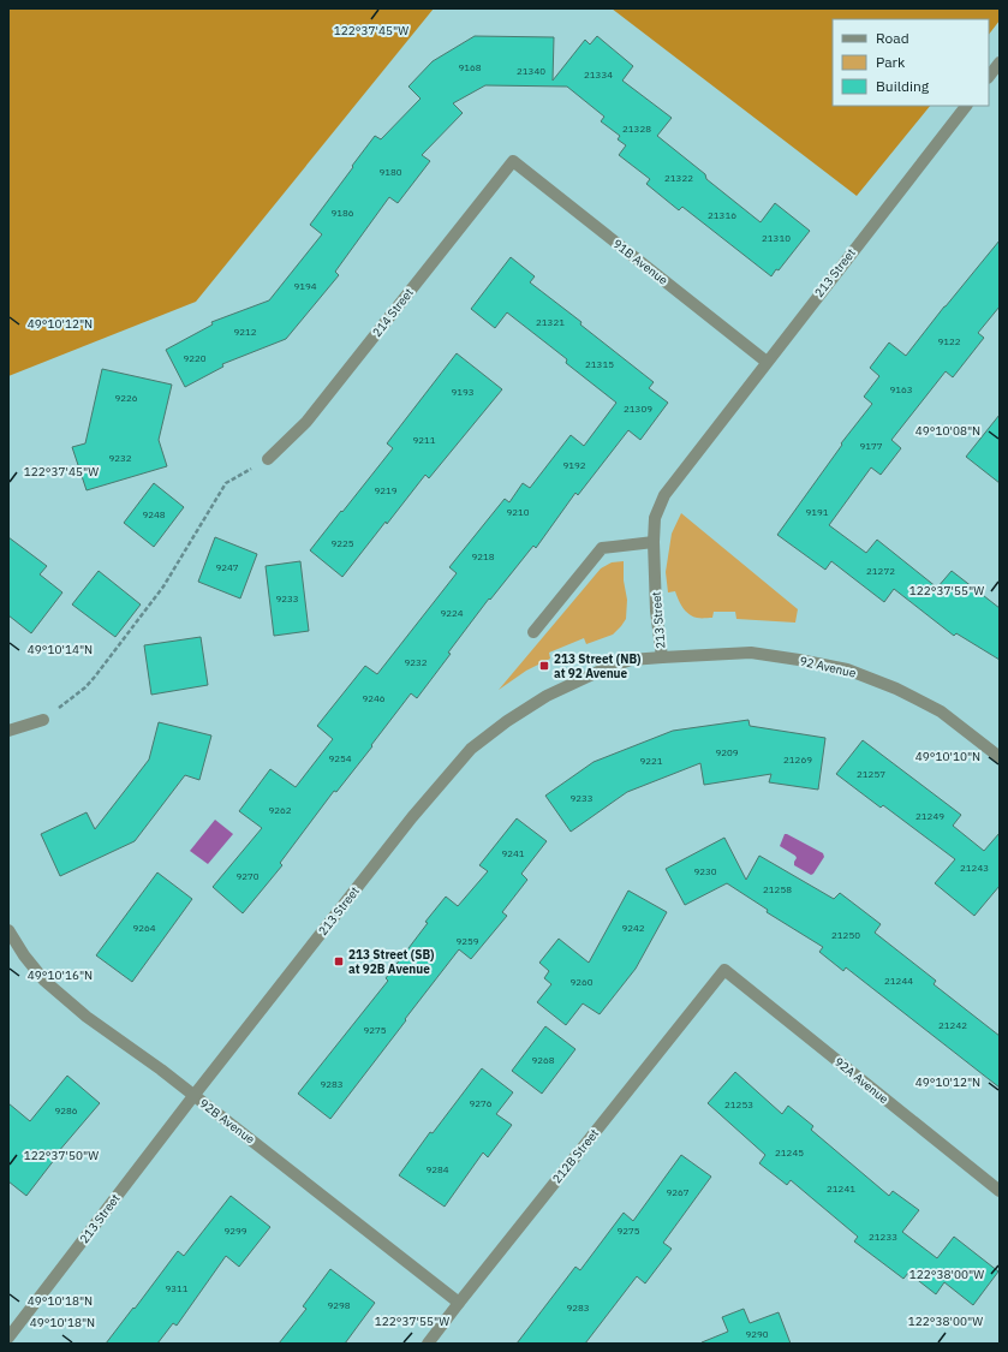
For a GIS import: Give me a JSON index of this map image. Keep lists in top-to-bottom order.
{
  "streets": {
    "street": [
      "91B Avenue",
      "213 Street",
      "214 Street",
      "92 Avenue",
      "92A Avenue",
      "92B Avenue",
      "212B Street"
    ]
  },
  "crossings": [
    ["91B Avenue", "213 Street"],
    ["91B Avenue", "214 Street"],
    ["213 Street", "92 Avenue"],
    ["213 Street", "92B Avenue"],
    ["92A Avenue", "212B Street"],
    ["92B Avenue", "212B Street"]
  ],
  "places": {
    "transit": ["213 Street (NB) at 92 Avenue", "213 Street (SB) at 92B Avenue"]
  },
  "house_numbers": [
    "9168",
    "21340",
    "21334",
    "21328",
    "9180",
    "21322",
    "9186",
    "21316",
    "21310",
    "9194",
    "21321",
    "9212",
    "9122",
    "9220",
    "21315",
    "9163",
    "9193",
    "9226",
    "21309",
    "9211",
    "9177",
    "9232",
    "9192",
    "9219",
    "9210",
    "9191",
    "9248",
    "9225",
    "9218",
    "9247",
    "21272",
    "9233",
    "9224",
    "9232",
    "9246",
    "9209",
    "9254",
    "21269",
    "9221",
    "21257",
    "9233",
    "9262",
    "21249",
    "9241",
    "21243",
    "9230",
    "9270",
    "21258",
    "9264",
    "9242",
    "21250",
    "9259",
    "21244",
    "9260",
    "21242",
    "9275",
    "9268",
    "9283",
    "9276",
    "21253",
    "9286",
    "21245",
    "9284",
    "21241",
    "9267",
    "9299",
    "9275",
    "21233",
    "9311",
    "9298",
    "9283",
    "9290"
  ],
  "legend": ["Road", "Park", "Building"],
  "coordinates": [
    "122°37'45\"W",
    "49°10'12\"N",
    "49°10'08\"N",
    "122°37'55\"W",
    "49°10'14\"N",
    "49°10'10\"N",
    "49°10'16\"N",
    "122°37'50\"W",
    "122°38'00\"W",
    "49°10'18\"N"
  ]
}
